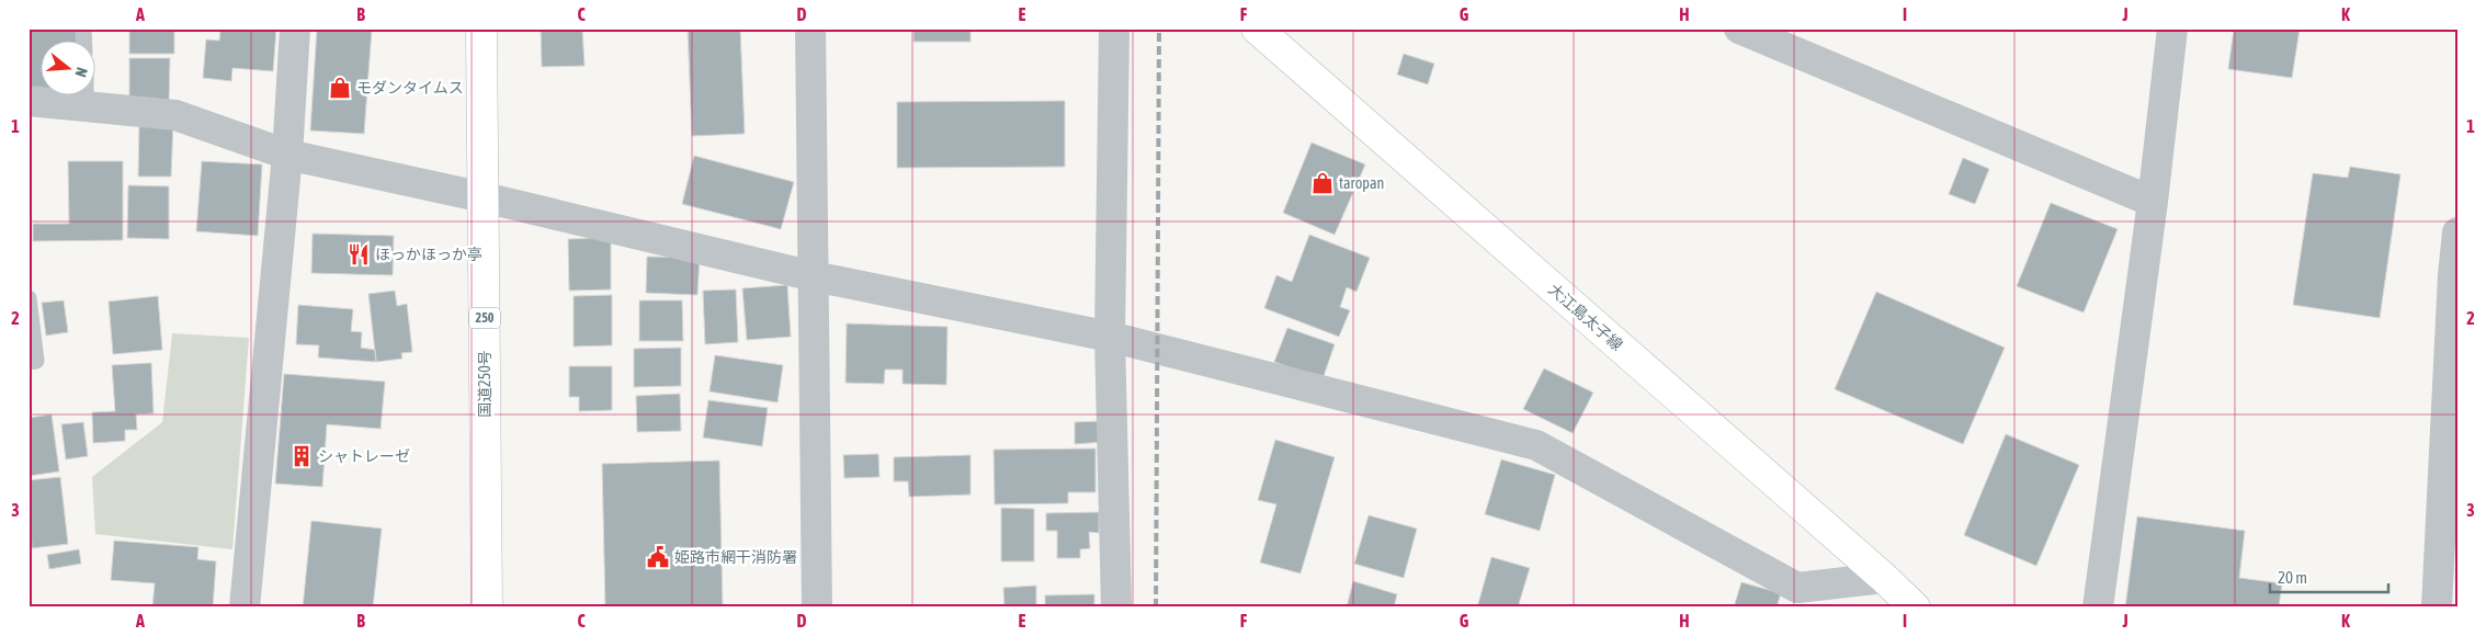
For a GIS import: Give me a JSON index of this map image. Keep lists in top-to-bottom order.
{
  "streets": {
    "main road": ["大江島太子線", "250", "国道250号"]
  },
  "places": {
    "shop": ["モダンタイムス", "taropan"],
    "restaurant": ["ほっかほっか亭"],
    "building": ["シャトレーゼ"],
    "public building": ["姫路市網干消防署"]
  },
  "scale_bar": "20 m",
  "north": "right",
  "grid": {
    "columns": [
      "A",
      "B",
      "C",
      "D",
      "E",
      "F",
      "G",
      "H",
      "I",
      "J",
      "K"
    ],
    "rows": ["1", "2", "3"]
  }
}
